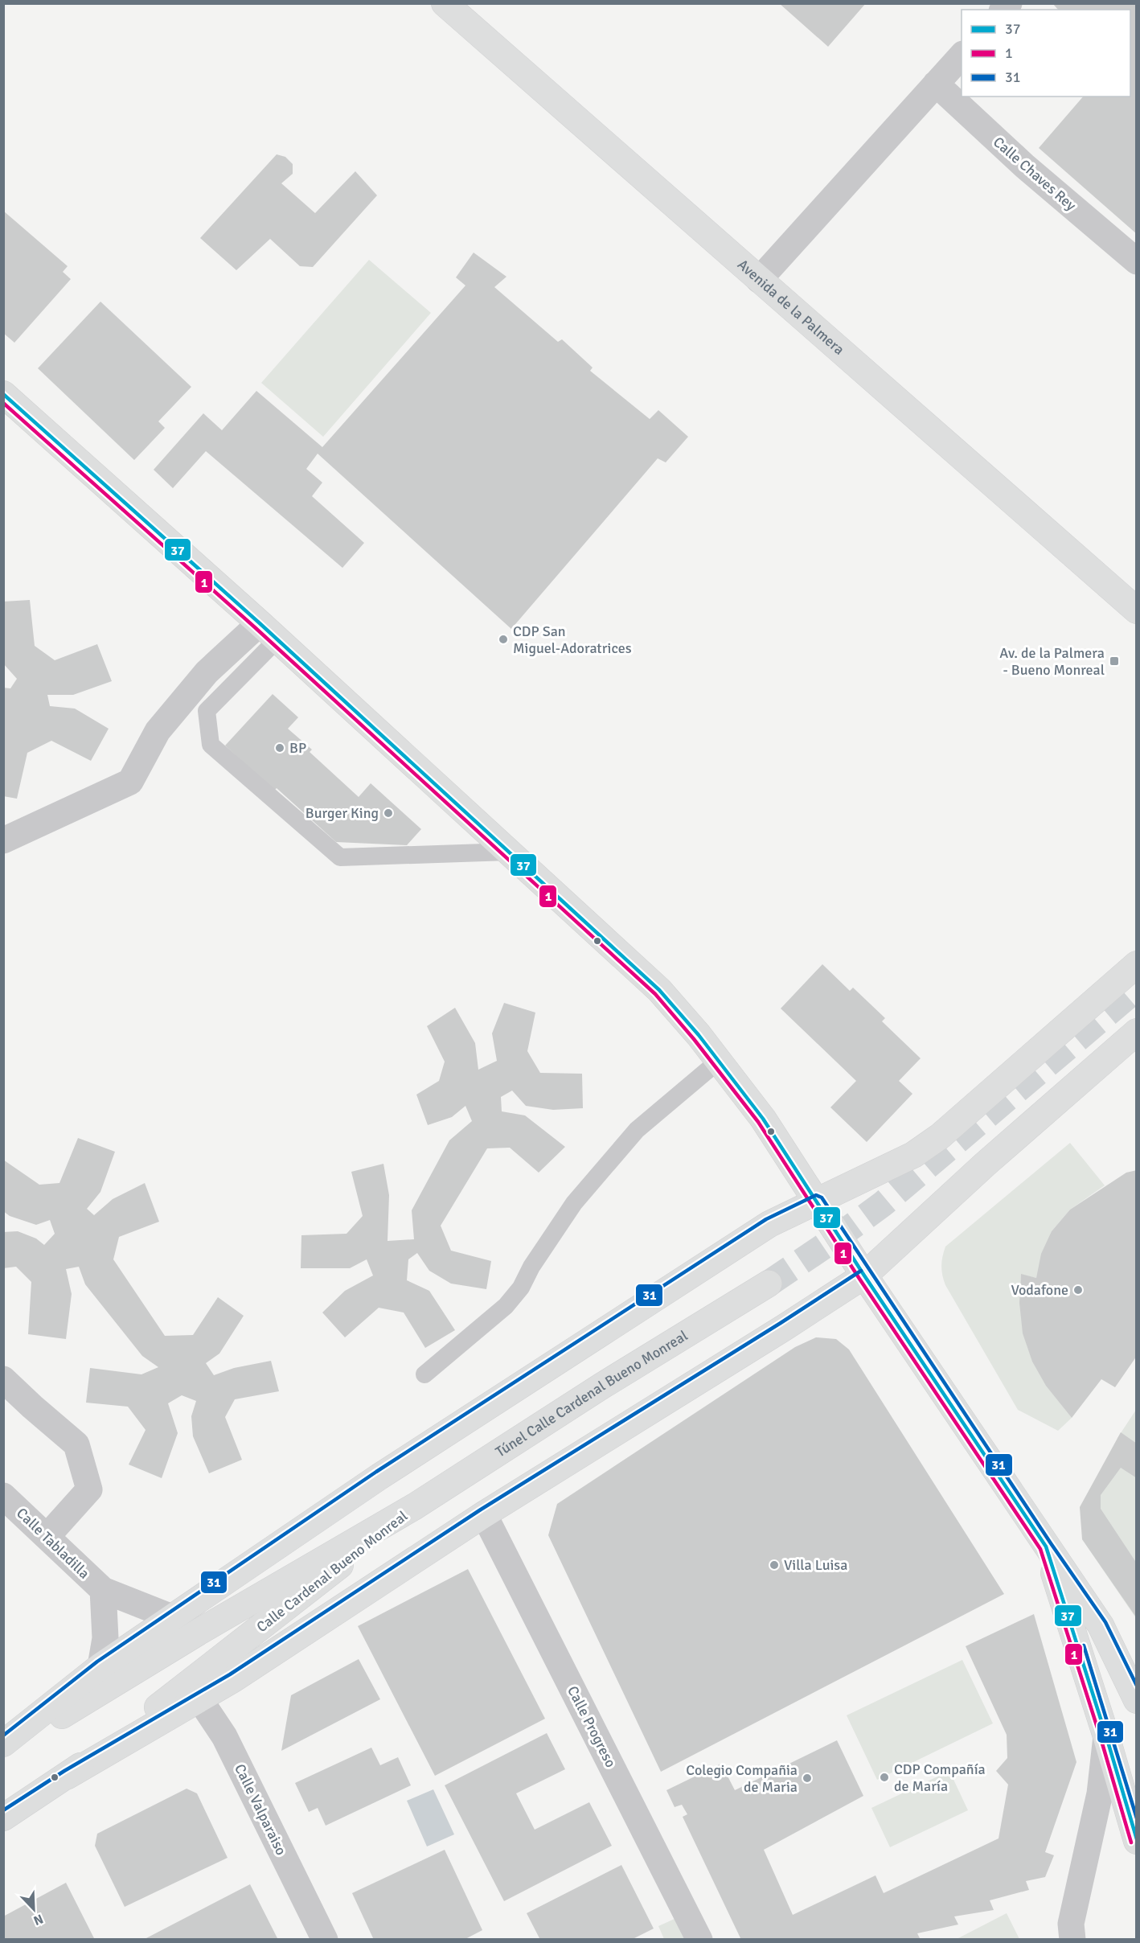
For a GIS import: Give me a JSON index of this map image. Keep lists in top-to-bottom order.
{
  "streets": {
    "main road": ["Avenida de la Palmera", "Túnel Calle Cardenal Bueno Monreal", "Calle Cardenal Bueno Monreal"],
    "street": [
      "Calle Chaves Rey",
      "Calle Tabladilla",
      "Calle Progreso",
      "Calle Valparaiso"
    ]
  },
  "crossings": [
    ["Túnel Calle Cardenal Bueno Monreal", "Calle Cardenal Bueno Monreal"],
    ["Calle Cardenal Bueno Monreal", "Calle Valparaiso"]
  ],
  "places": {
    "other": [
      "CDP San Miguel-Adoratrices",
      "BP",
      "Burger King",
      "Vodafone",
      "Villa Luisa",
      "CDP Compañía de María",
      "Colegio Compañia de Maria"
    ],
    "transit": ["Av. de la Palmera - Bueno Monreal"]
  },
  "lines": ["transit line 37", "transit line 1", "transit line 31"],
  "legend": ["37", "1", "31"],
  "north": "bottom right"
}
